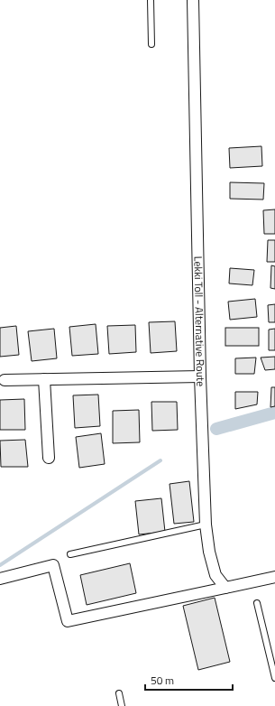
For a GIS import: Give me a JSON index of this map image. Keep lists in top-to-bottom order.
{
  "streets": {
    "street": ["Lekki Toll - Alternative Route"]
  },
  "scale_bar": "50 m"
}
